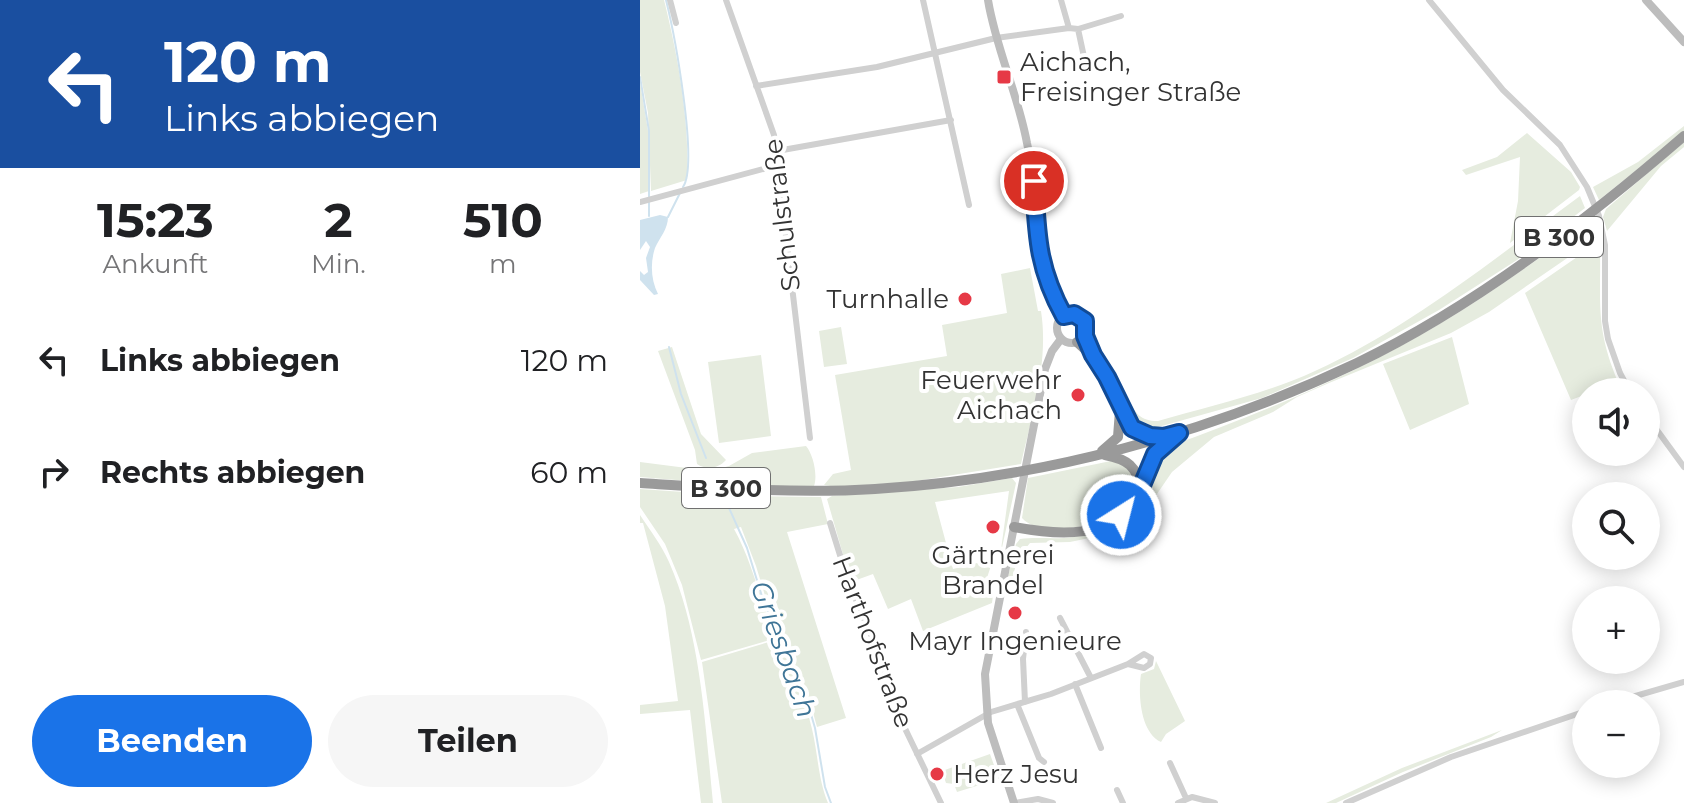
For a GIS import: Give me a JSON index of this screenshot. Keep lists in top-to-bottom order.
{
  "streets": {
    "highway": ["B 300"],
    "street": ["Schulstraße", "Harthofstraße"]
  },
  "water": ["Griesbach"],
  "places": {
    "transit": ["Aichach, Freisinger Straße"],
    "other": [
      "Turnhalle",
      "Feuerwehr Aichach",
      "Gärtnerei Brandel",
      "Mayr Ingenieure",
      "Herz Jesu"
    ]
  },
  "page": {
    "turn": ["120 m", "Links abbiegen"],
    "eta": [
      "15:23",
      "Ankunft",
      "2",
      "Min.",
      "510",
      "m"
    ],
    "list": [
      {
        "name": "Links abbiegen",
        "value": "120 m"
      },
      {
        "name": "Rechts abbiegen",
        "value": "60 m"
      }
    ],
    "map_buttons": ["+", "−"],
    "buttons": ["Beenden", "Teilen"]
  }
}
